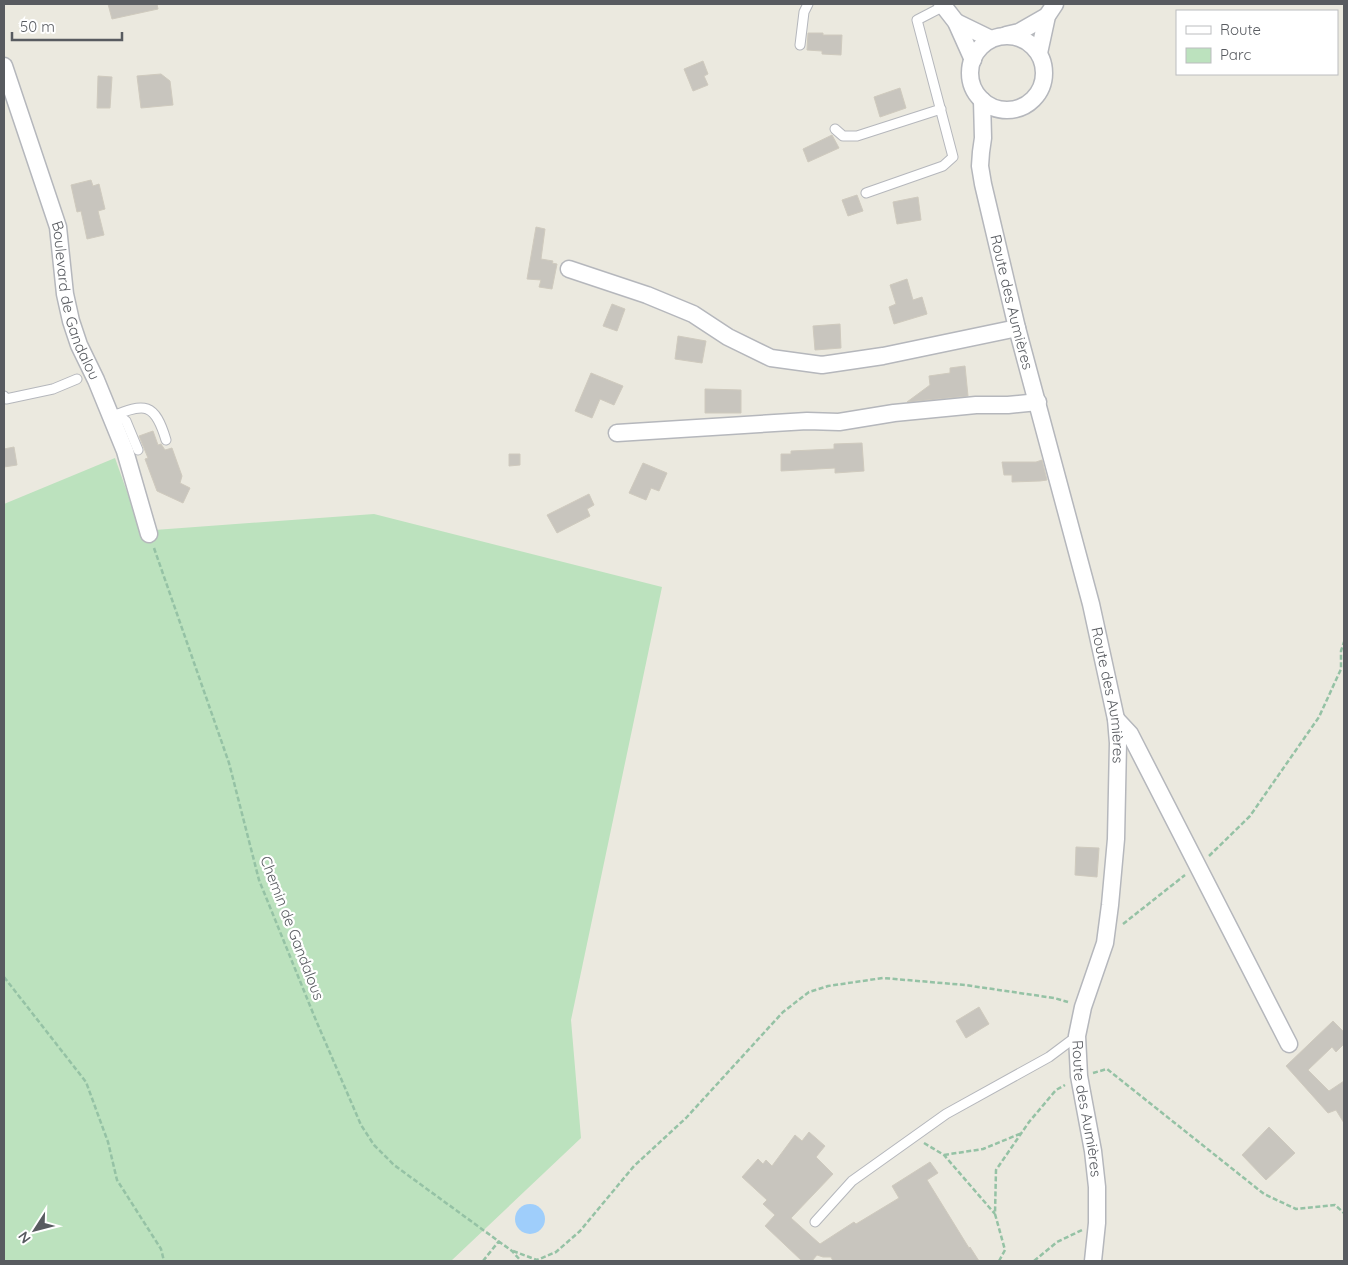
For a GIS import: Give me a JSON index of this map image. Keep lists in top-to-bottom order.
{
  "streets": {
    "street": ["Boulevard de Gandalou", "Route des Aumières"],
    "path": ["Chemin de Gandalous"]
  },
  "crossings": [
    ["Boulevard de Gandalou", "Chemin de Gandalous"]
  ],
  "legend": ["Route", "Parc"],
  "scale_bar": "50 m",
  "north": "bottom left"
}
